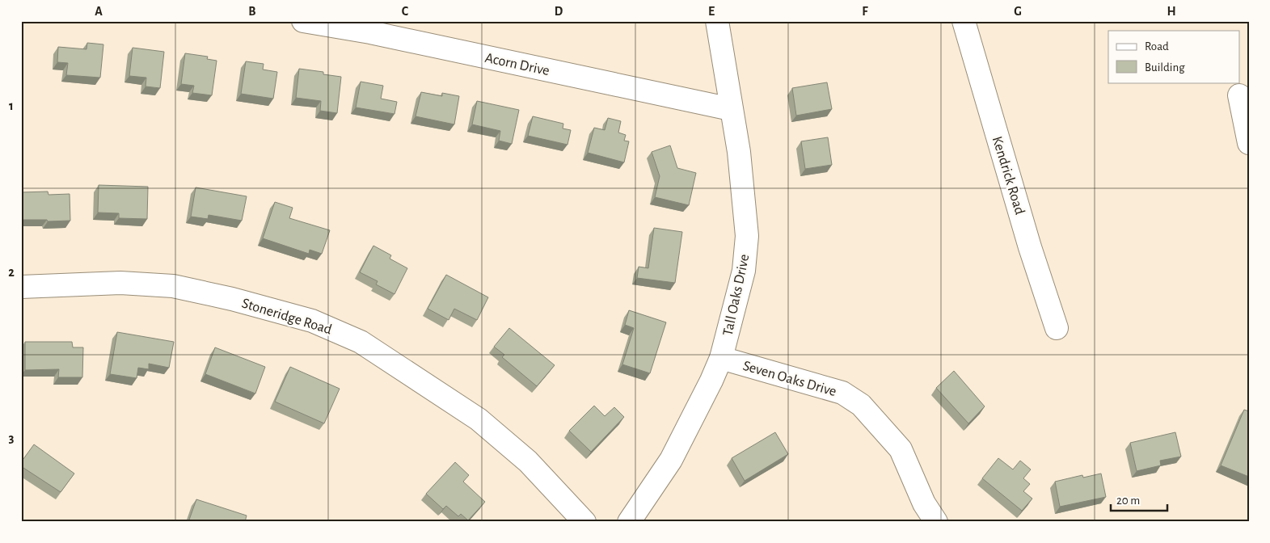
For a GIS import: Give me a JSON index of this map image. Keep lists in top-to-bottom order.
{
  "streets": {
    "street": [
      "Acorn Drive",
      "Kendrick Road",
      "Tall Oaks Drive",
      "Stoneridge Road",
      "Seven Oaks Drive"
    ]
  },
  "crossings": [
    ["Acorn Drive", "Tall Oaks Drive"],
    ["Tall Oaks Drive", "Seven Oaks Drive"]
  ],
  "legend": ["Road", "Building"],
  "scale_bar": "20 m",
  "grid": {
    "columns": [
      "A",
      "B",
      "C",
      "D",
      "E",
      "F",
      "G",
      "H"
    ],
    "rows": ["1", "2", "3"]
  }
}
